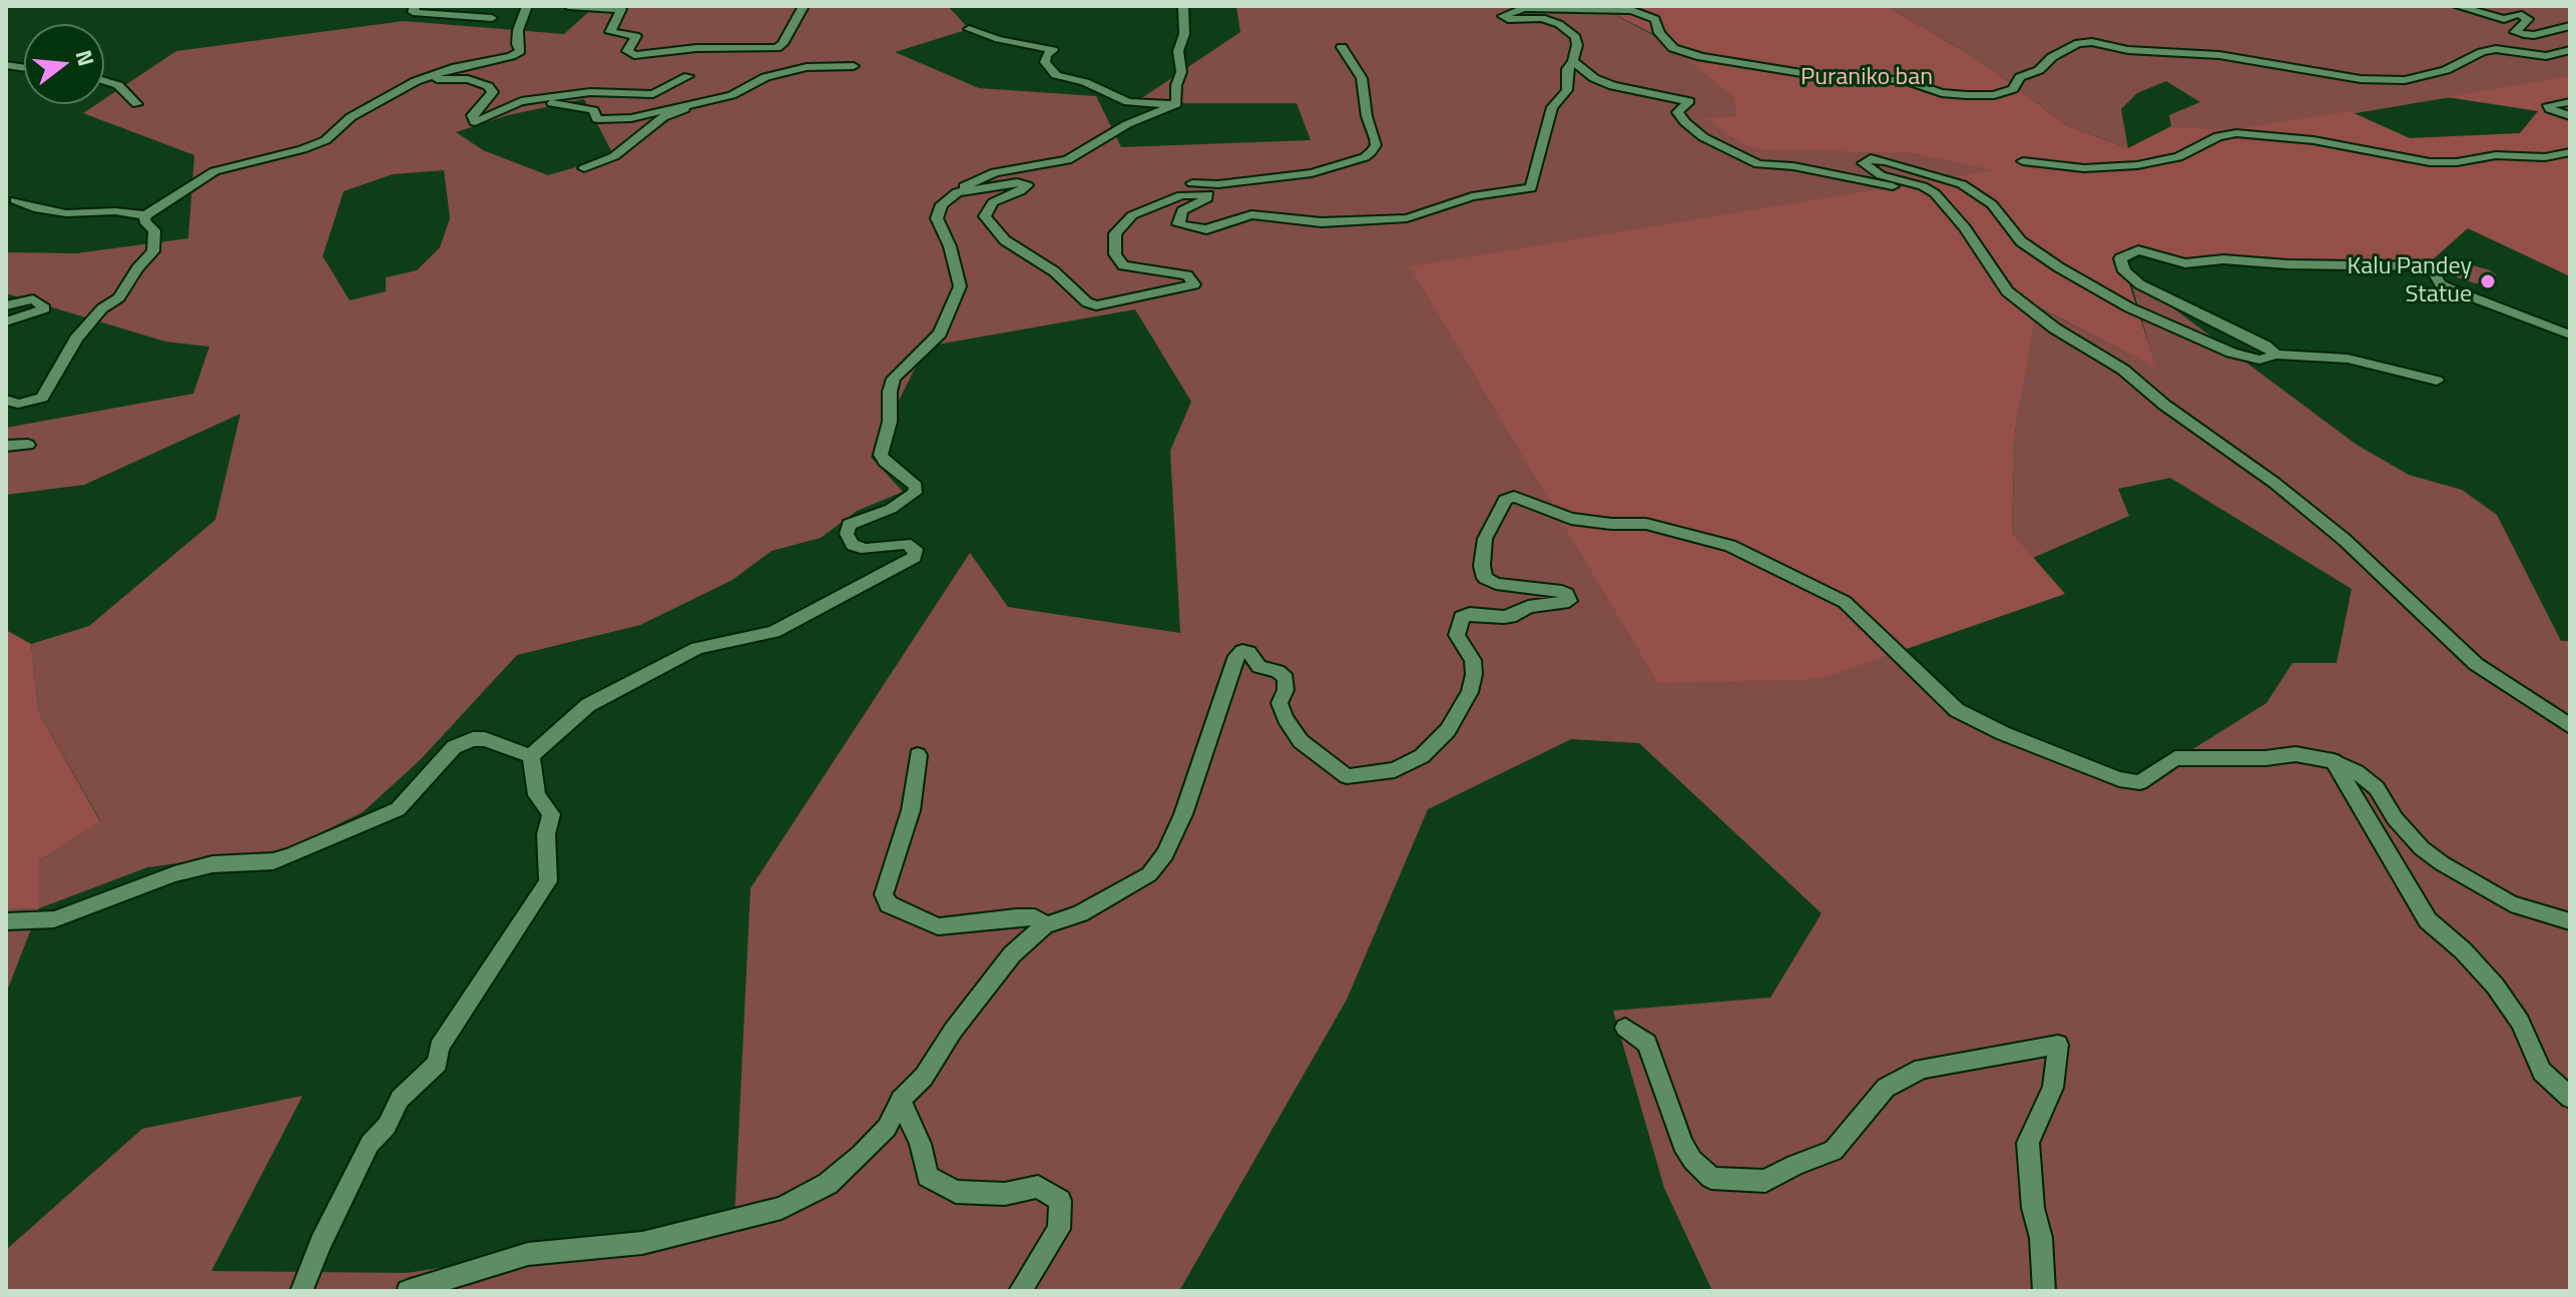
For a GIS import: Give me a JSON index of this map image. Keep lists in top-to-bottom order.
{
  "parks": ["Puraniko ban"],
  "places": ["Kalu Pandey Statue"],
  "north": "right"
}
